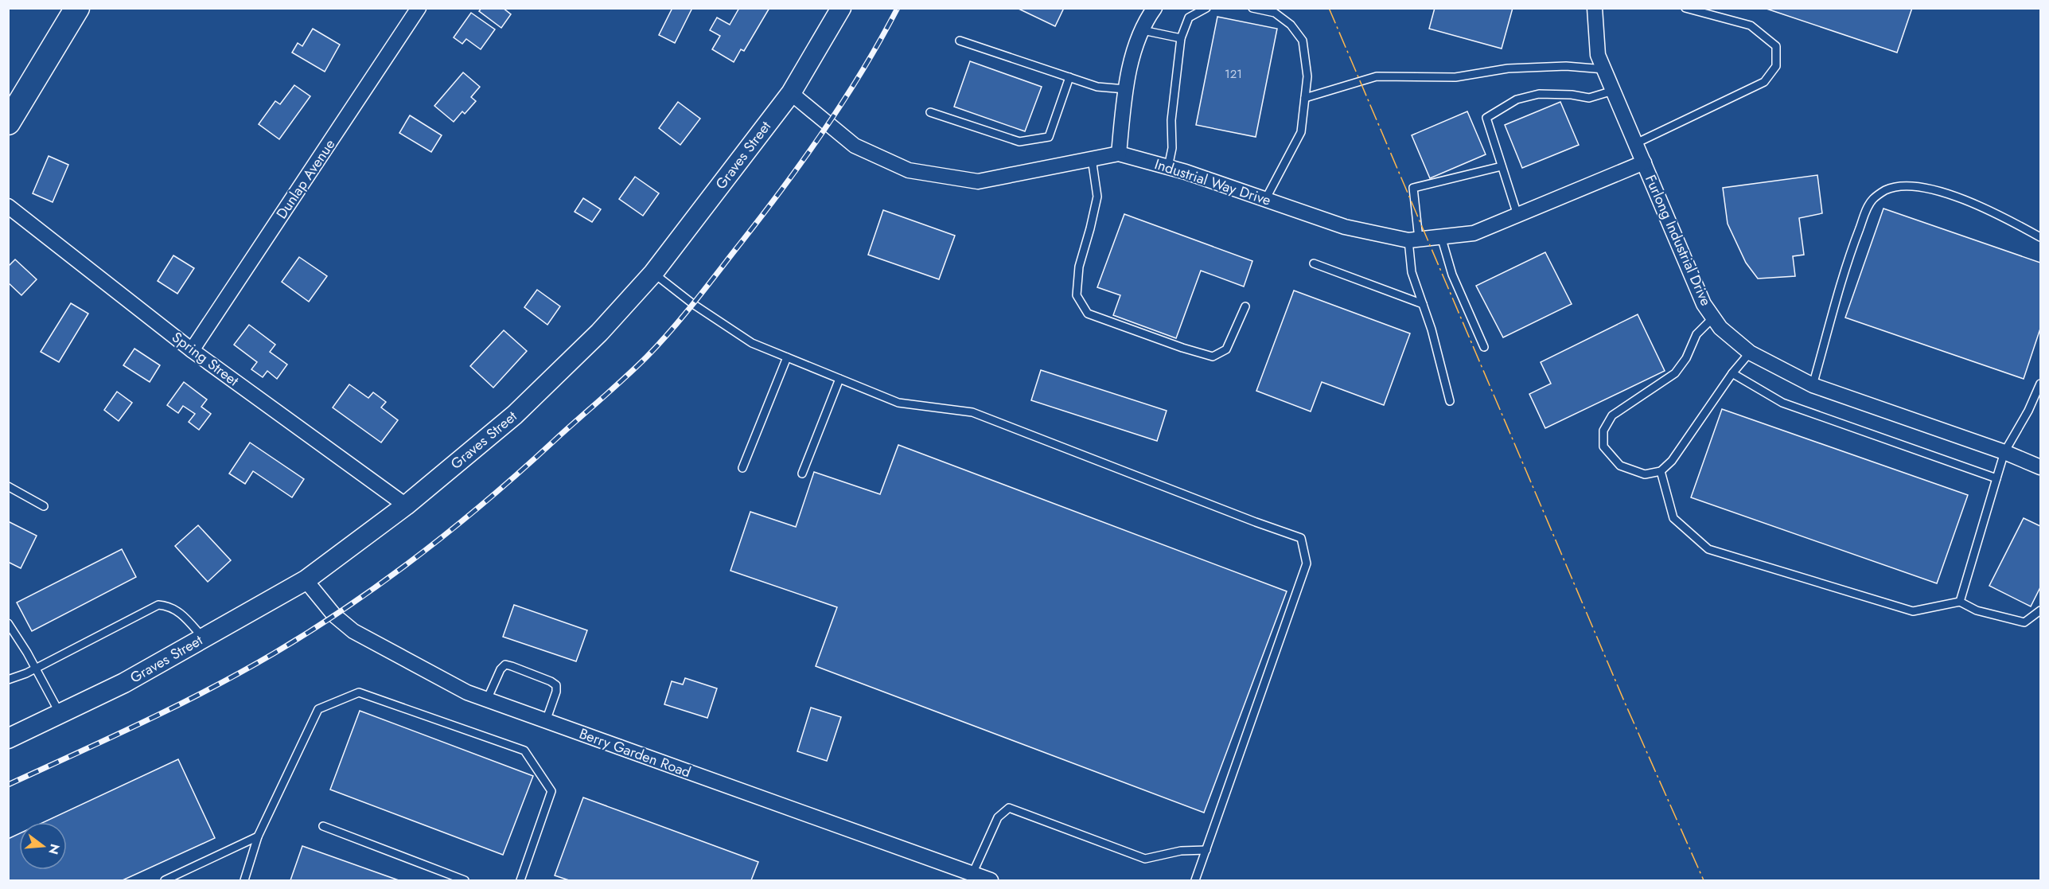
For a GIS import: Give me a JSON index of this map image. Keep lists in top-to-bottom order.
{
  "streets": {
    "street": [
      "Graves Street",
      "Dunlap Avenue",
      "Industrial Way Drive",
      "Furlong Industrial Drive",
      "Spring Street",
      "Berry Garden Road"
    ]
  },
  "crossings": [
    ["Graves Street", "Industrial Way Drive"],
    ["Graves Street", "Spring Street"],
    ["Graves Street", "Berry Garden Road"],
    ["Dunlap Avenue", "Spring Street"],
    ["Industrial Way Drive", "Furlong Industrial Drive"]
  ],
  "house_numbers": ["121"],
  "north": "right"
}
